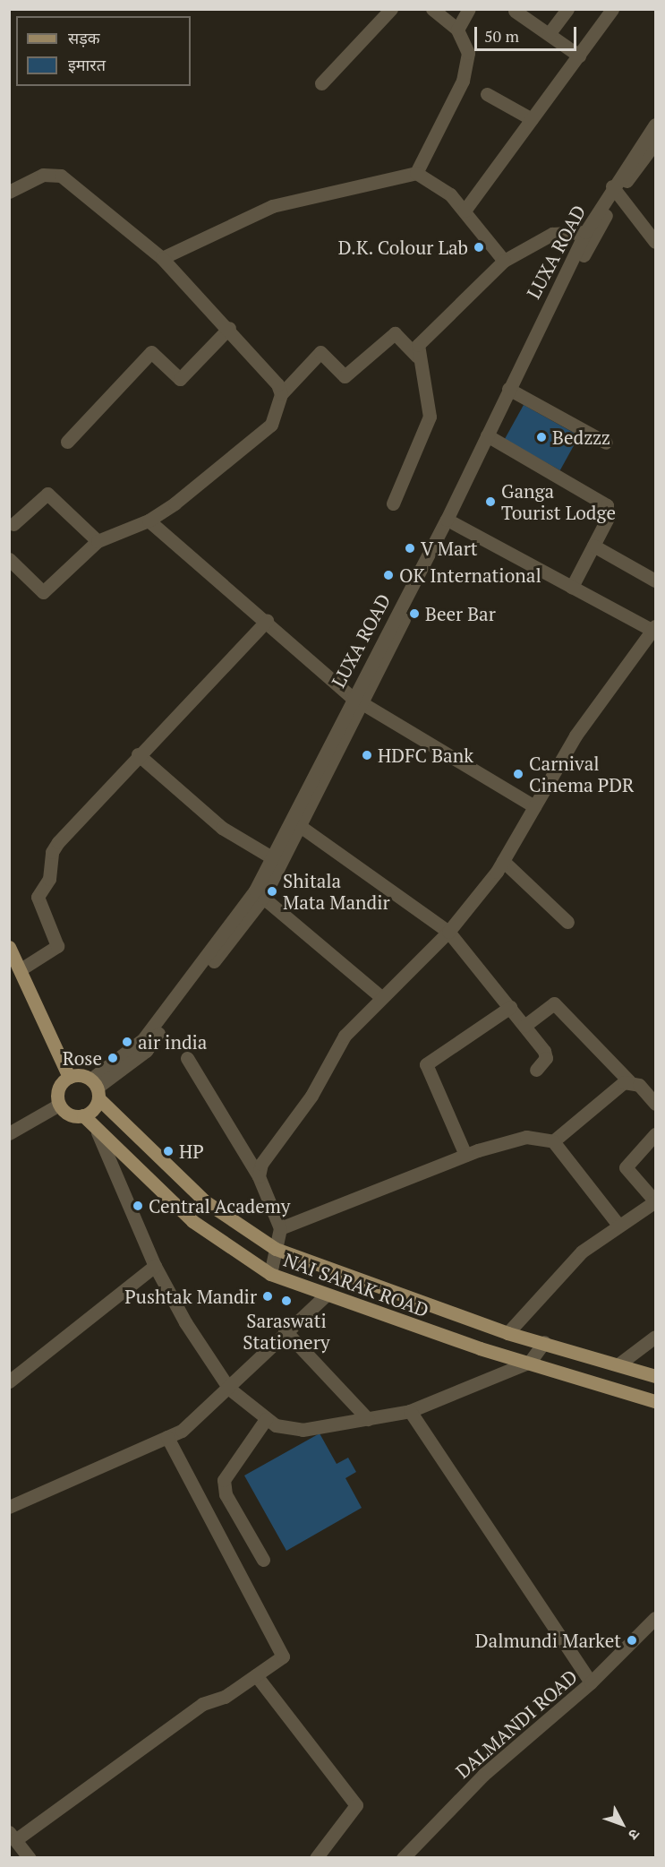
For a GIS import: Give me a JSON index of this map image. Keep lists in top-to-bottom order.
{
  "streets": {
    "main road": ["NAI SARAK ROAD"],
    "street": ["LUXA ROAD", "DALMANDI ROAD"]
  },
  "crossings": [
    ["LUXA ROAD", "NAI SARAK ROAD"]
  ],
  "places": [
    "D.K. Colour Lab",
    "Bedzzz",
    "Ganga Tourist Lodge",
    "V Mart",
    "OK International",
    "Beer Bar",
    "HDFC Bank",
    "Carnival Cinema PDR",
    "Shitala Mata Mandir",
    "air india",
    "Rose",
    "HP",
    "Central Academy",
    "Pushtak Mandir",
    "Saraswati Stationery",
    "Dalmundi Market"
  ],
  "legend": ["सड़क", "इमारत"],
  "scale_bar": "50 m",
  "north": "bottom right"
}
